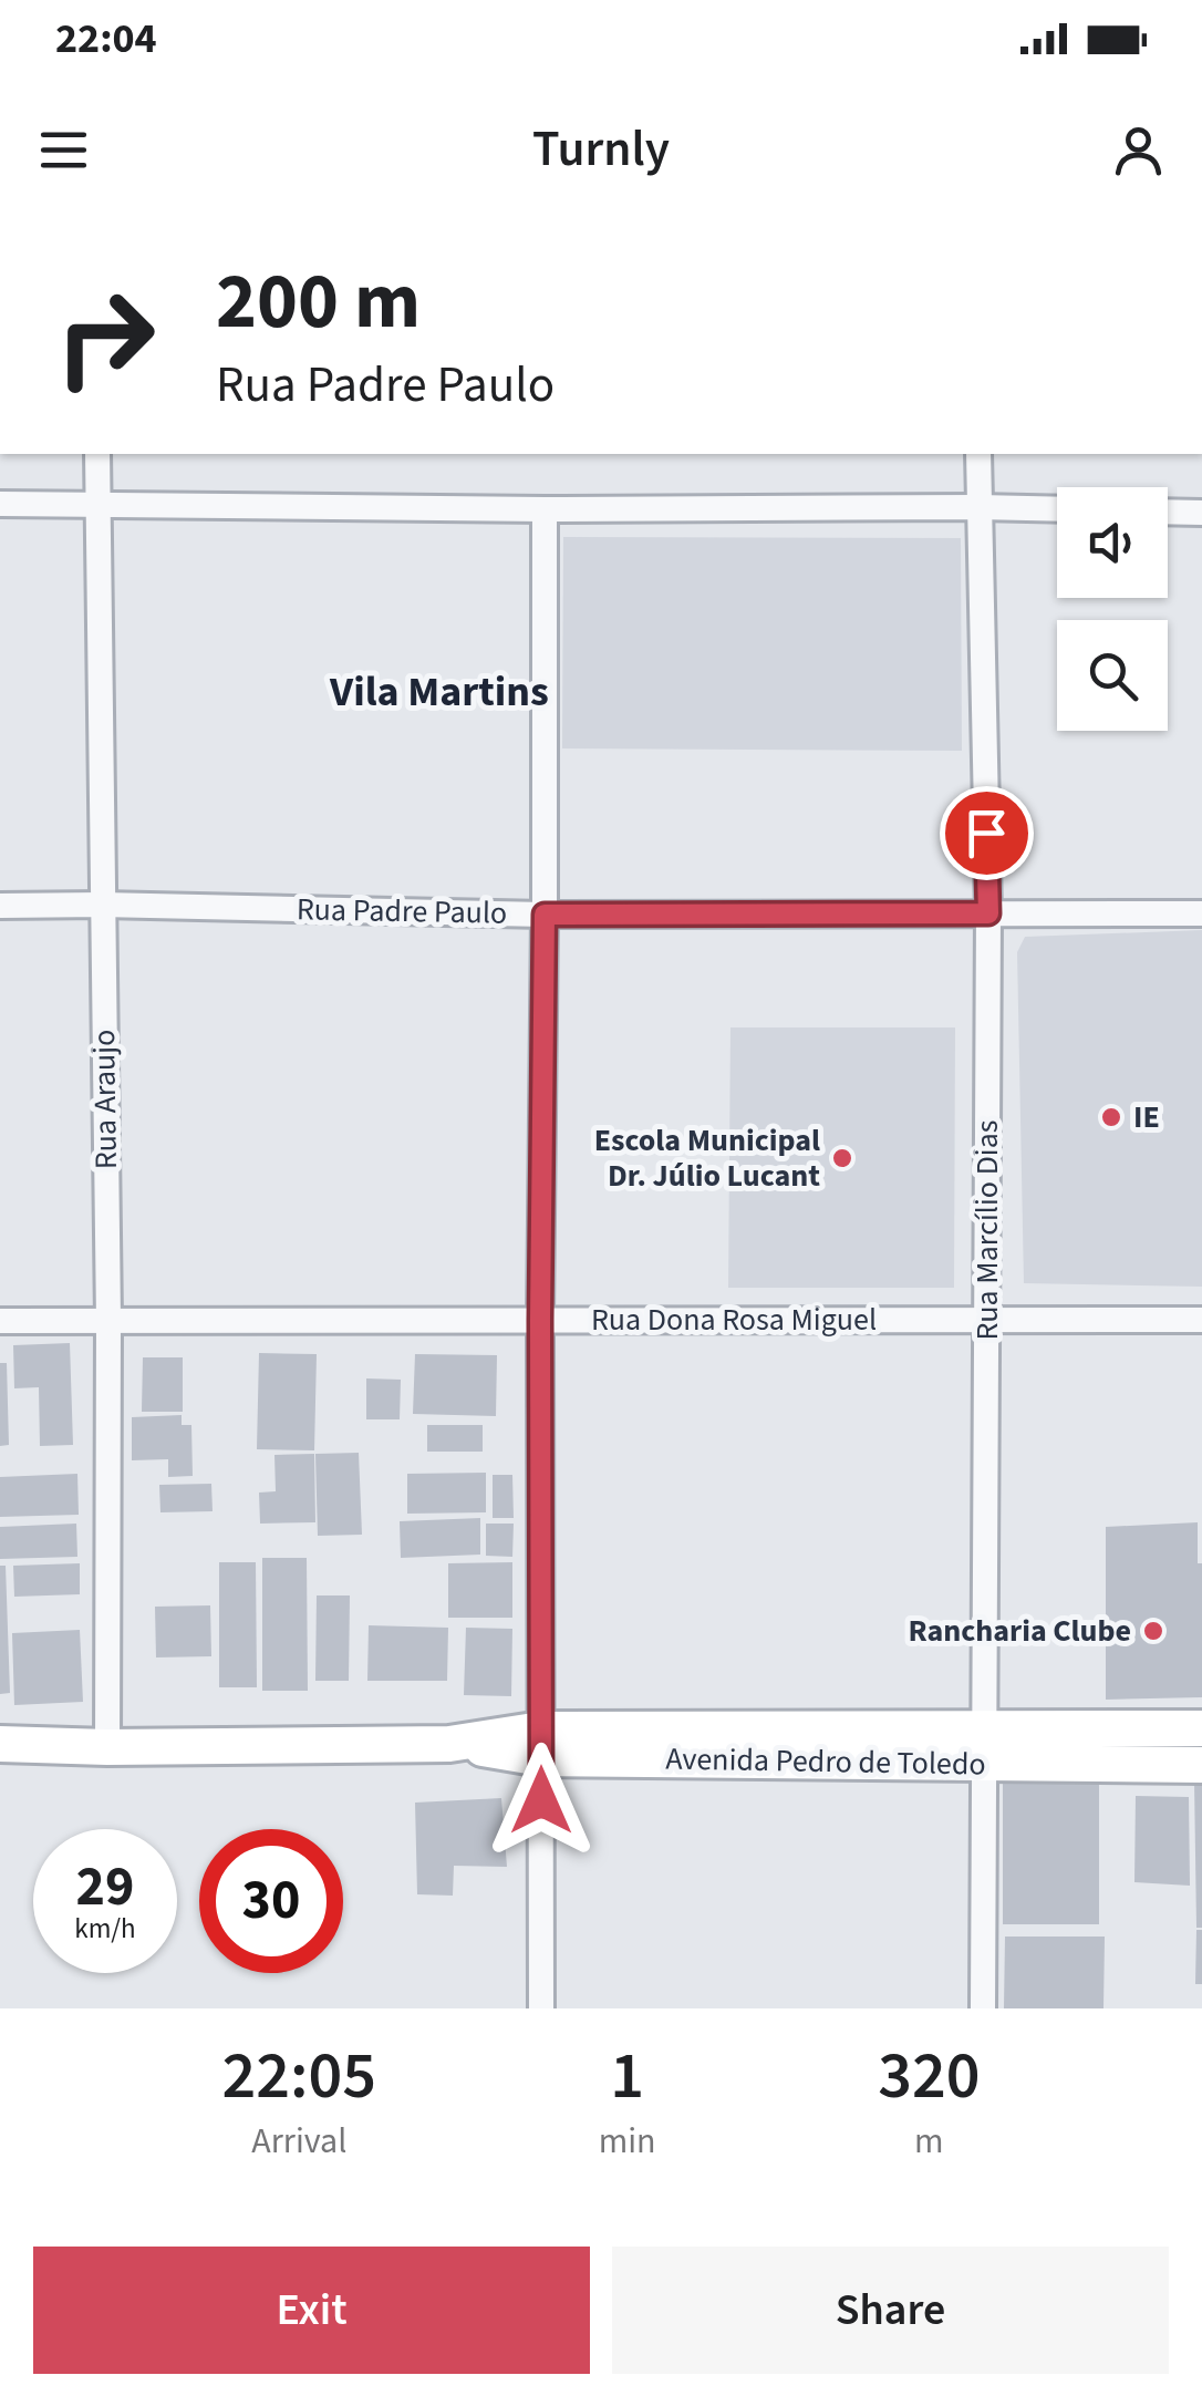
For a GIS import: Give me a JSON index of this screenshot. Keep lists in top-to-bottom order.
{
  "streets": {
    "main road": ["Avenida Pedro de Toledo"],
    "street": [
      "Rua Padre Paulo",
      "Rua Araujo",
      "Rua Marcílio Dias",
      "Rua Dona Rosa Miguel"
    ]
  },
  "crossings": [
    ["Rua Padre Paulo", "Rua Araujo"],
    ["Rua Padre Paulo", "Rua Marcílio Dias"],
    ["Rua Araujo", "Rua Dona Rosa Miguel"],
    ["Rua Araujo", "Avenida Pedro de Toledo"],
    ["Rua Marcílio Dias", "Rua Dona Rosa Miguel"],
    ["Rua Marcílio Dias", "Avenida Pedro de Toledo"]
  ],
  "districts": ["Vila Martins"],
  "places": ["IE", "Escola Municipal Dr. Júlio Lucant", "Rancharia Clube"],
  "page": {
    "status": "22:04",
    "header": "Turnly",
    "turn": ["200 m", "Rua Padre Paulo"],
    "speed": "29 km/h",
    "limit": "30",
    "eta": [
      "22:05",
      "Arrival",
      "1",
      "min",
      "320",
      "m"
    ],
    "buttons": ["Exit", "Share"]
  }
}
